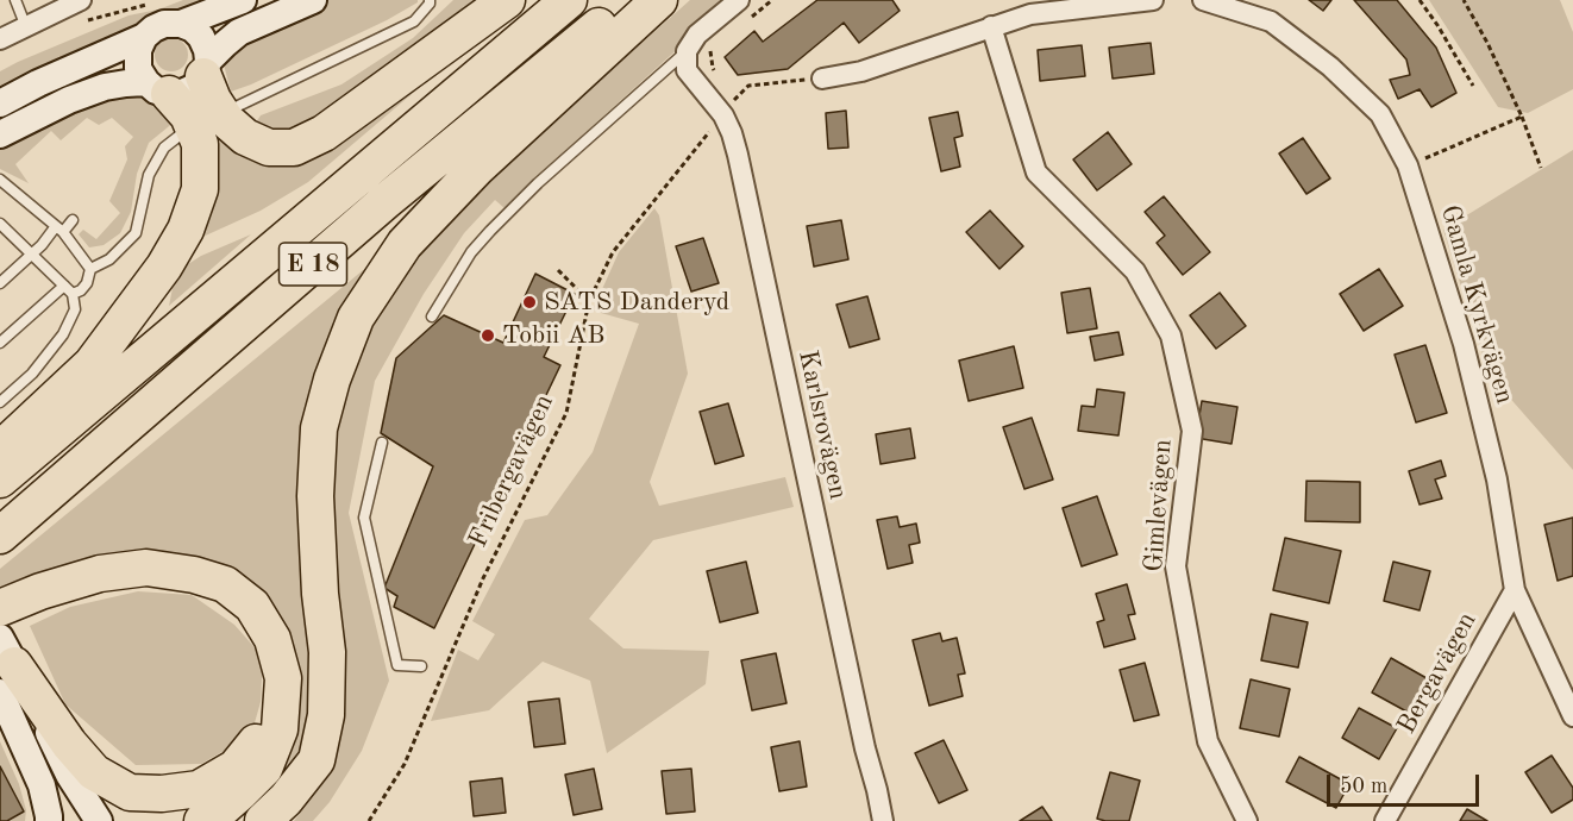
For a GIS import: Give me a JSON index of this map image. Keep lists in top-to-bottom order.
{
  "streets": {
    "highway": ["E 18"],
    "street": [
      "Gamla Kyrkvägen",
      "Karlsrovägen",
      "Gimlevägen",
      "Bergavägen"
    ],
    "path": ["Fribergavägen"]
  },
  "crossings": [
    ["Gamla Kyrkvägen", "Bergavägen"],
    ["Karlsrovägen", "Fribergavägen"]
  ],
  "places": ["SATS Danderyd", "Tobii AB"],
  "scale_bar": "50 m"
}
